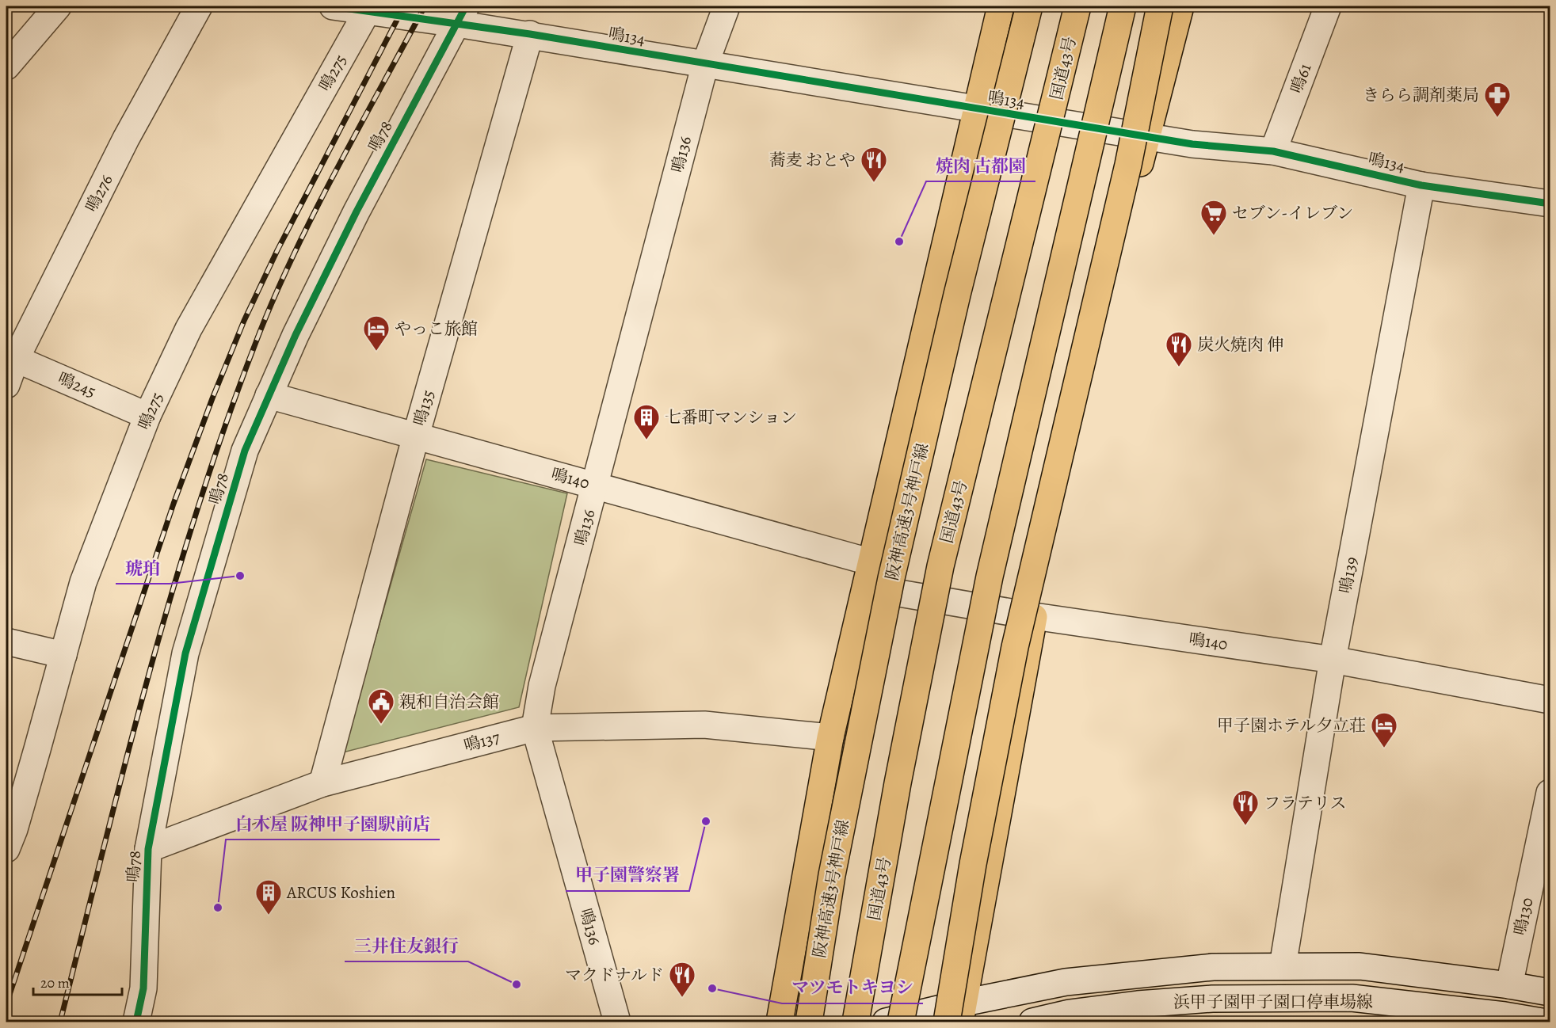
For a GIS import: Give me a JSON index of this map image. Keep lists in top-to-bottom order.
{
  "streets": {
    "highway": ["国道43号", "阪神高速3号神戸線"],
    "street": [
      "鳴134",
      "鳴275",
      "鳴61",
      "鳴78",
      "鳴136",
      "鳴276",
      "鳴245",
      "鳴135",
      "鳴140",
      "鳴139",
      "鳴137",
      "鳴130",
      "浜甲子園甲子園口停車場線"
    ]
  },
  "crossings": [
    ["鳴134", "鳴275"],
    ["鳴134", "鳴61"],
    ["鳴134", "鳴78"],
    ["鳴134", "鳴136"],
    ["鳴134", "鳴135"],
    ["鳴134", "鳴139"],
    ["鳴275", "鳴245"],
    ["鳴78", "鳴140"],
    ["鳴78", "鳴137"],
    ["鳴136", "鳴140"],
    ["鳴136", "鳴137"],
    ["鳴276", "鳴245"],
    ["鳴135", "鳴140"],
    ["鳴135", "鳴137"],
    ["鳴140", "鳴139"],
    ["鳴139", "浜甲子園甲子園口停車場線"],
    ["鳴130", "浜甲子園甲子園口停車場線"]
  ],
  "places": {
    "pharmacy": ["きらら調剤薬局"],
    "restaurant": [
      "蕎麦 おとや",
      "炭火焼肉 伸",
      "フラテリス",
      "マクドナルド"
    ],
    "supermarket": ["セブン-イレブン"],
    "other": [
      "焼肉 古都園",
      "琥珀",
      "甲子園警察署",
      "白木屋 阪神甲子園駅前店",
      "三井住友銀行",
      "マツモトキヨシ"
    ],
    "hotel": ["やっこ旅館", "甲子園ホテル夕立荘"],
    "building": ["七番町マンション", "ARCUS Koshien"],
    "public building": ["親和自治会館"]
  },
  "scale_bar": "20 m"
}
